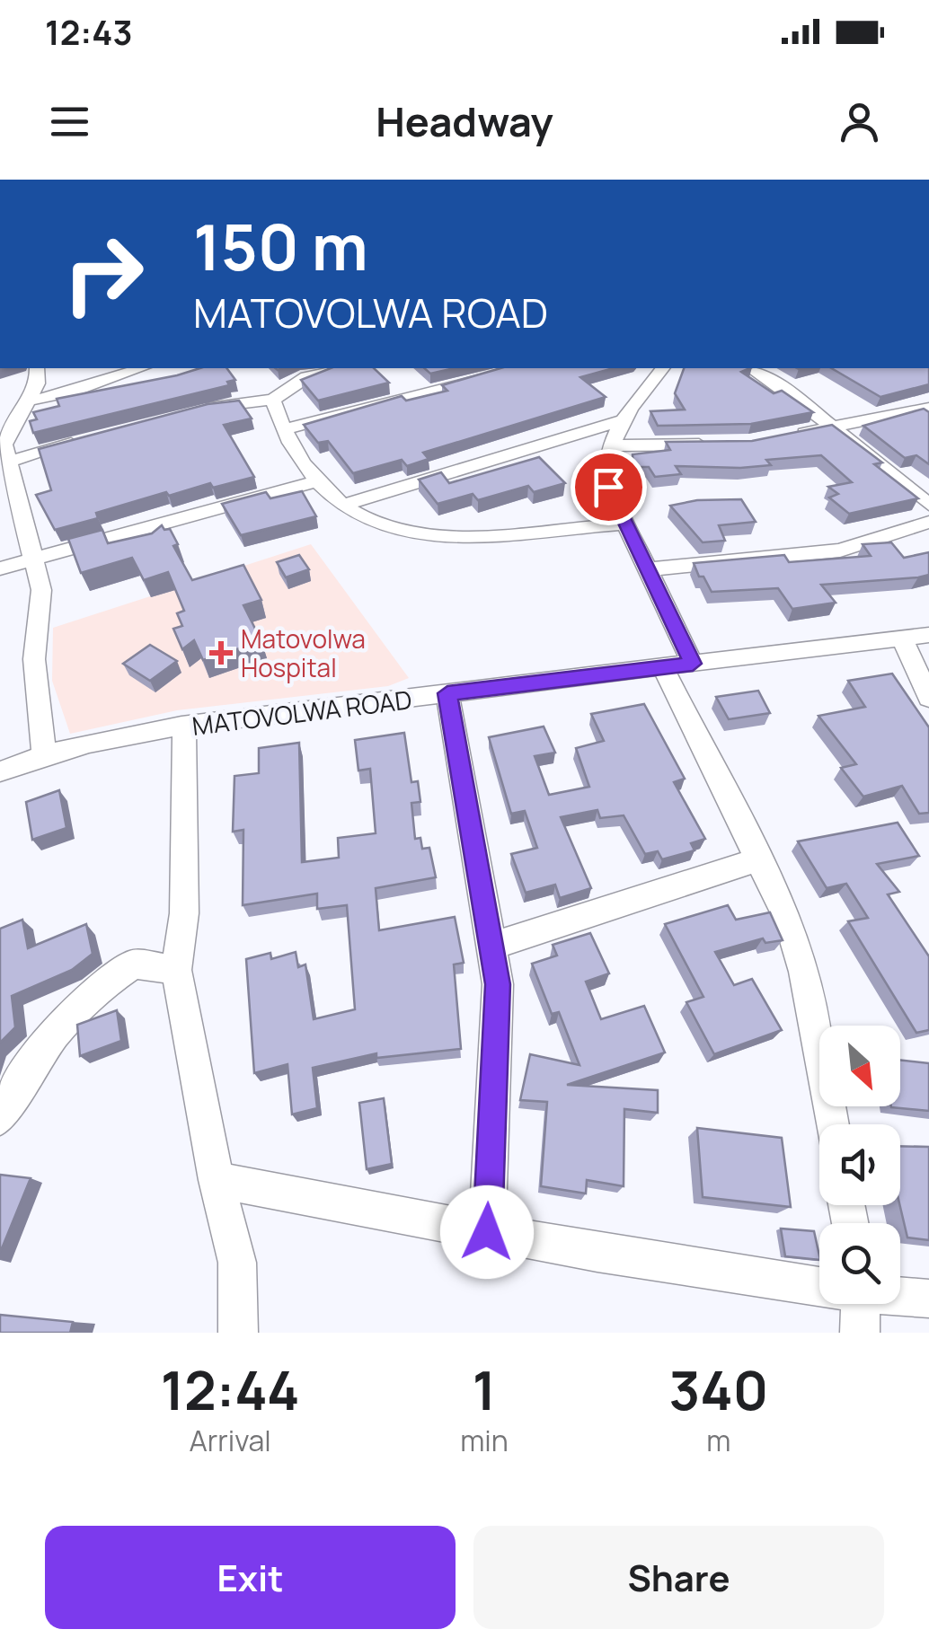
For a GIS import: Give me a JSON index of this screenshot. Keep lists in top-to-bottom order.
{
  "streets": {
    "street": ["MATOVOLWA ROAD"]
  },
  "places": {
    "health": ["Matovolwa Hospital"]
  },
  "north": "bottom right",
  "page": {
    "status": "12:43",
    "header": "Headway",
    "turn": ["150 m", "MATOVOLWA ROAD"],
    "eta": [
      "12:44",
      "Arrival",
      "1",
      "min",
      "340",
      "m"
    ],
    "buttons": ["Exit", "Share"]
  }
}
